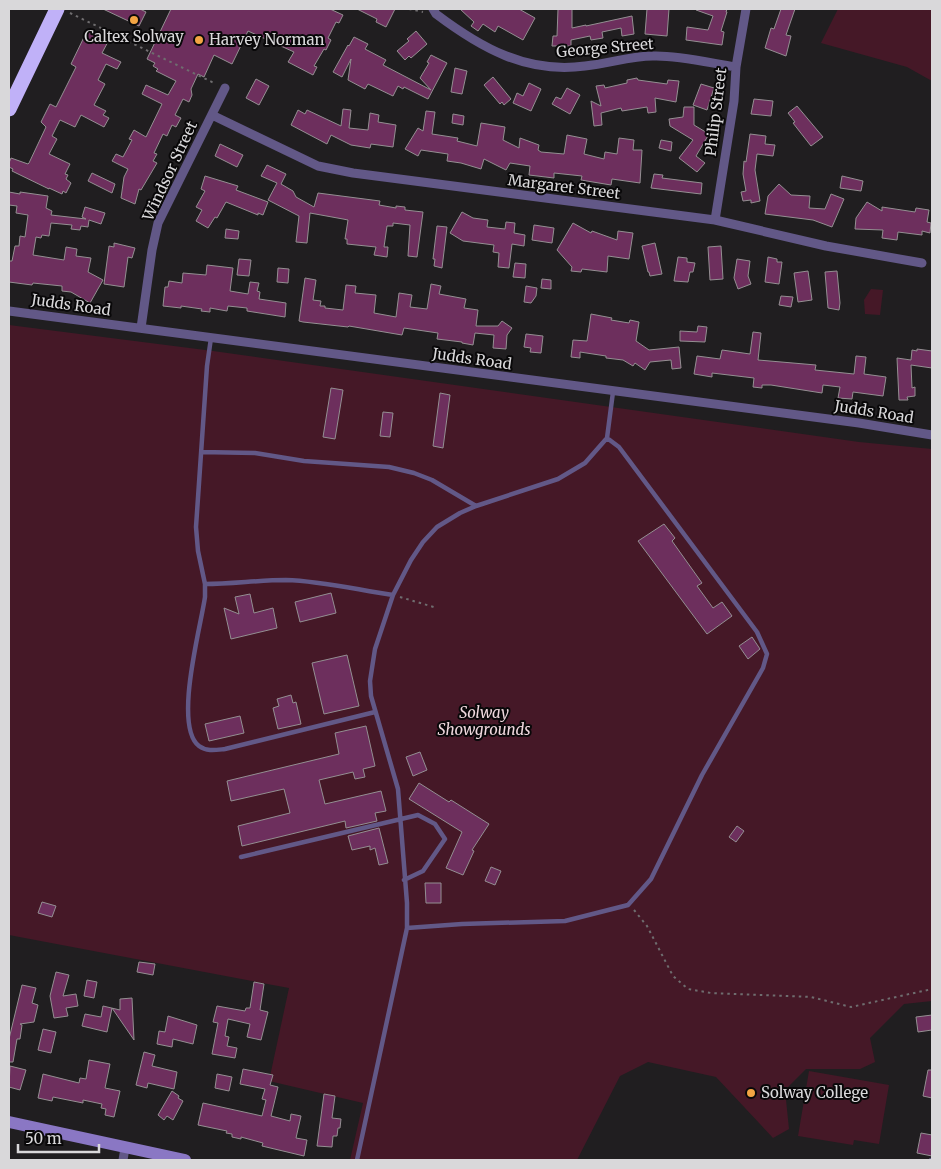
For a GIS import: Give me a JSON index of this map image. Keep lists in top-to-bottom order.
{
  "streets": {
    "street": [
      "George Street",
      "Philip Street",
      "Windsor Street",
      "Margaret Street",
      "Judds Road"
    ]
  },
  "crossings": [
    ["George Street", "Philip Street"],
    ["Philip Street", "Margaret Street"],
    ["Windsor Street", "Margaret Street"],
    ["Windsor Street", "Judds Road"]
  ],
  "parks": ["Solway Showgrounds"],
  "places": ["Caltex Solway", "Harvey Norman", "Solway College"],
  "scale_bar": "50 m"
}
